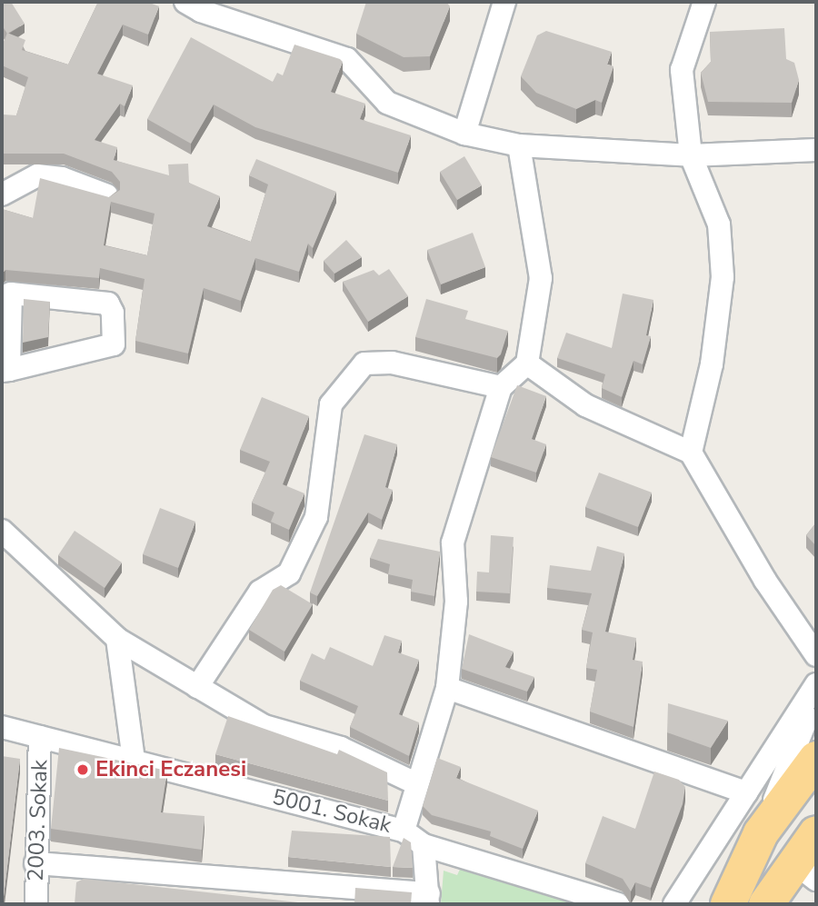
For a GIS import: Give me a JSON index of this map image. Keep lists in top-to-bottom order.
{
  "streets": {
    "street": ["5001. Sokak", "2003. Sokak"]
  },
  "crossings": [
    ["5001. Sokak", "2003. Sokak"]
  ],
  "places": ["Ekinci Eczanesi"]
}
